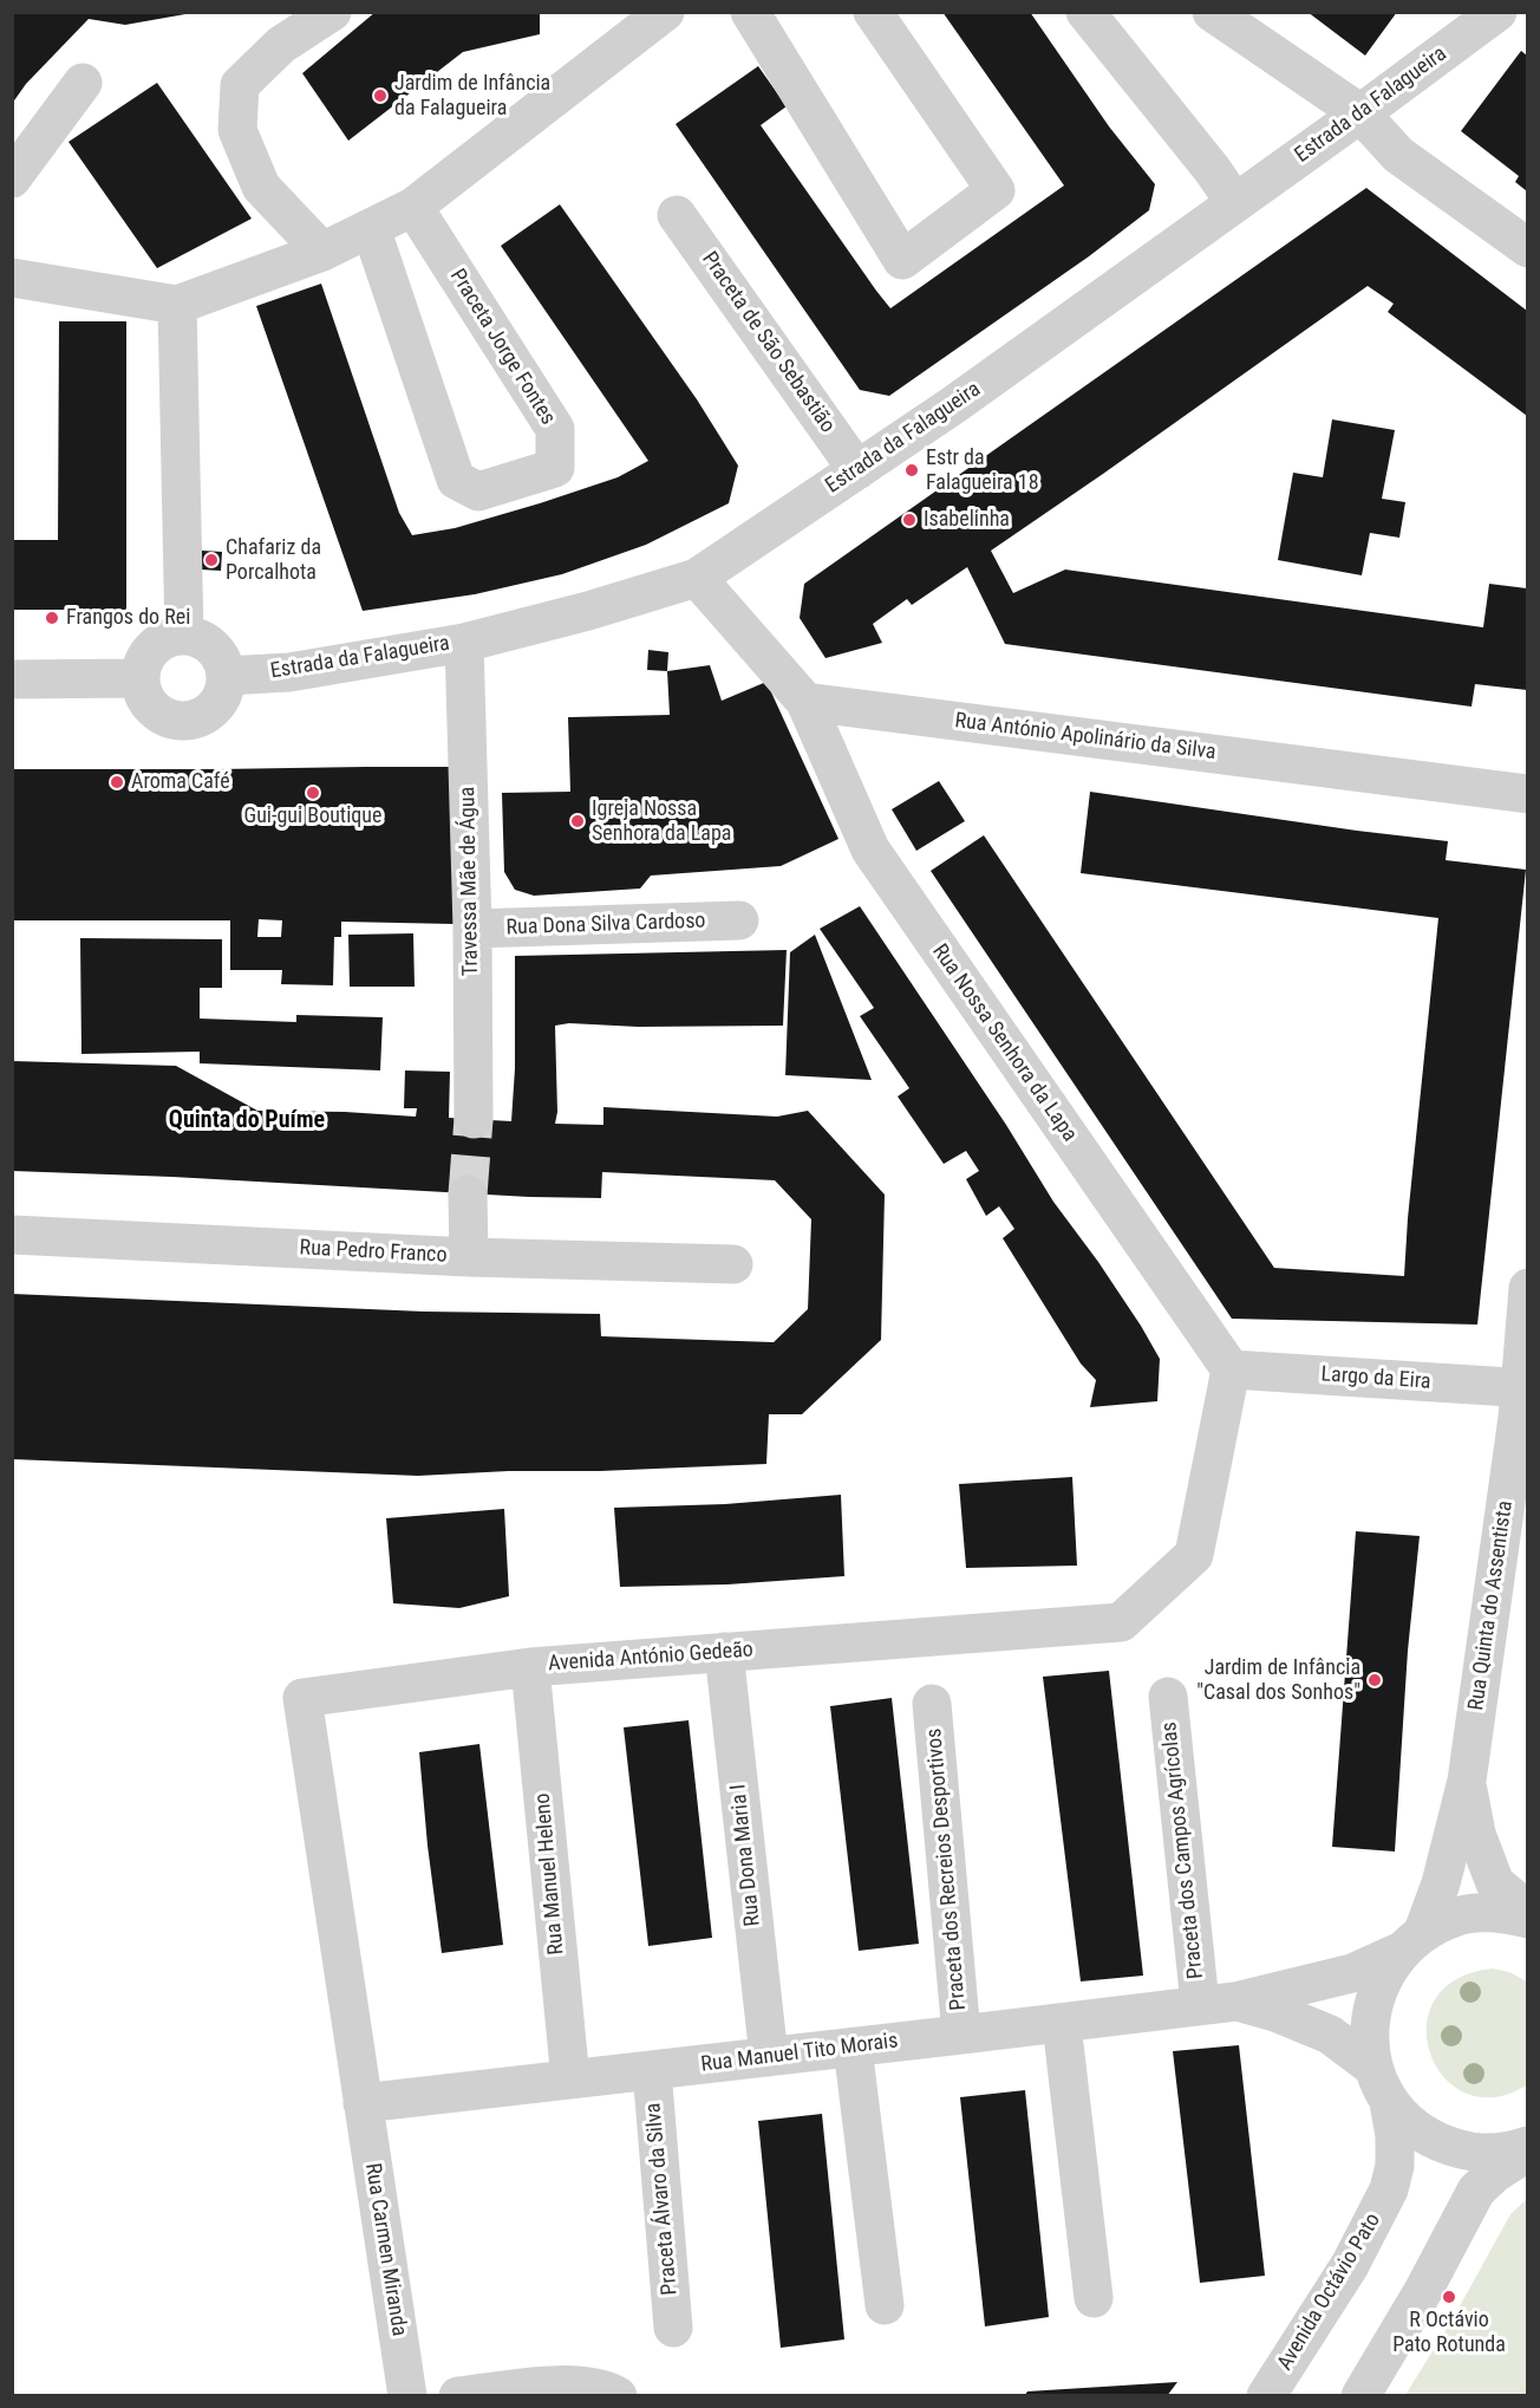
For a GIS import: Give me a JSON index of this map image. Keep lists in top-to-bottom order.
{
  "streets": {
    "street": [
      "Estrada da Falagueira",
      "Praceta de São Sebastião",
      "Praceta Jorge Fontes",
      "Rua António Apolinário da Silva",
      "Travessa Mãe de Água",
      "Rua Dona Silva Cardoso",
      "Rua Nossa Senhora da Lapa",
      "Rua Pedro Franco",
      "Largo da Eira",
      "Rua Quinta do Assentista",
      "Avenida António Gedeão",
      "Praceta dos Campos Agrícolas",
      "Rua Dona Maria I",
      "Praceta dos Recreios Desportivos",
      "Rua Manuel Heleno",
      "Rua Manuel Tito Morais",
      "Praceta Álvaro da Silva",
      "Rua Carmen Miranda",
      "Avenida Octávio Pato"
    ]
  },
  "crossings": [
    ["Estrada da Falagueira", "Praceta de São Sebastião"],
    ["Estrada da Falagueira", "Travessa Mãe de Água"],
    ["Rua António Apolinário da Silva", "Rua Nossa Senhora da Lapa"],
    ["Travessa Mãe de Água", "Rua Dona Silva Cardoso"],
    ["Rua Nossa Senhora da Lapa", "Largo da Eira"],
    ["Rua Nossa Senhora da Lapa", "Avenida António Gedeão"],
    ["Largo da Eira", "Rua Quinta do Assentista"],
    ["Largo da Eira", "Avenida António Gedeão"],
    ["Rua Quinta do Assentista", "Rua Manuel Tito Morais"],
    ["Avenida António Gedeão", "Rua Dona Maria I"],
    ["Avenida António Gedeão", "Rua Manuel Heleno"],
    ["Avenida António Gedeão", "Rua Manuel Tito Morais"],
    ["Avenida António Gedeão", "Rua Carmen Miranda"],
    ["Praceta dos Campos Agrícolas", "Rua Manuel Tito Morais"],
    ["Rua Dona Maria I", "Rua Manuel Tito Morais"],
    ["Praceta dos Recreios Desportivos", "Rua Manuel Tito Morais"],
    ["Rua Manuel Heleno", "Rua Manuel Tito Morais"],
    ["Rua Manuel Tito Morais", "Praceta Álvaro da Silva"],
    ["Rua Manuel Tito Morais", "Rua Carmen Miranda"]
  ],
  "districts": ["Quinta do Puíme"],
  "places": [
    "Jardim de Infância da Falagueira",
    "Estr da Falagueira 18",
    "Isabelinha",
    "Chafariz da Porcalhota",
    "Frangos do Rei",
    "Aroma Café",
    "Gui-gui Boutique",
    "Igreja Nossa Senhora da Lapa",
    "Jardim de Infância \"Casal dos Sonhos\"",
    "R Octávio Pato Rotunda"
  ]
}
